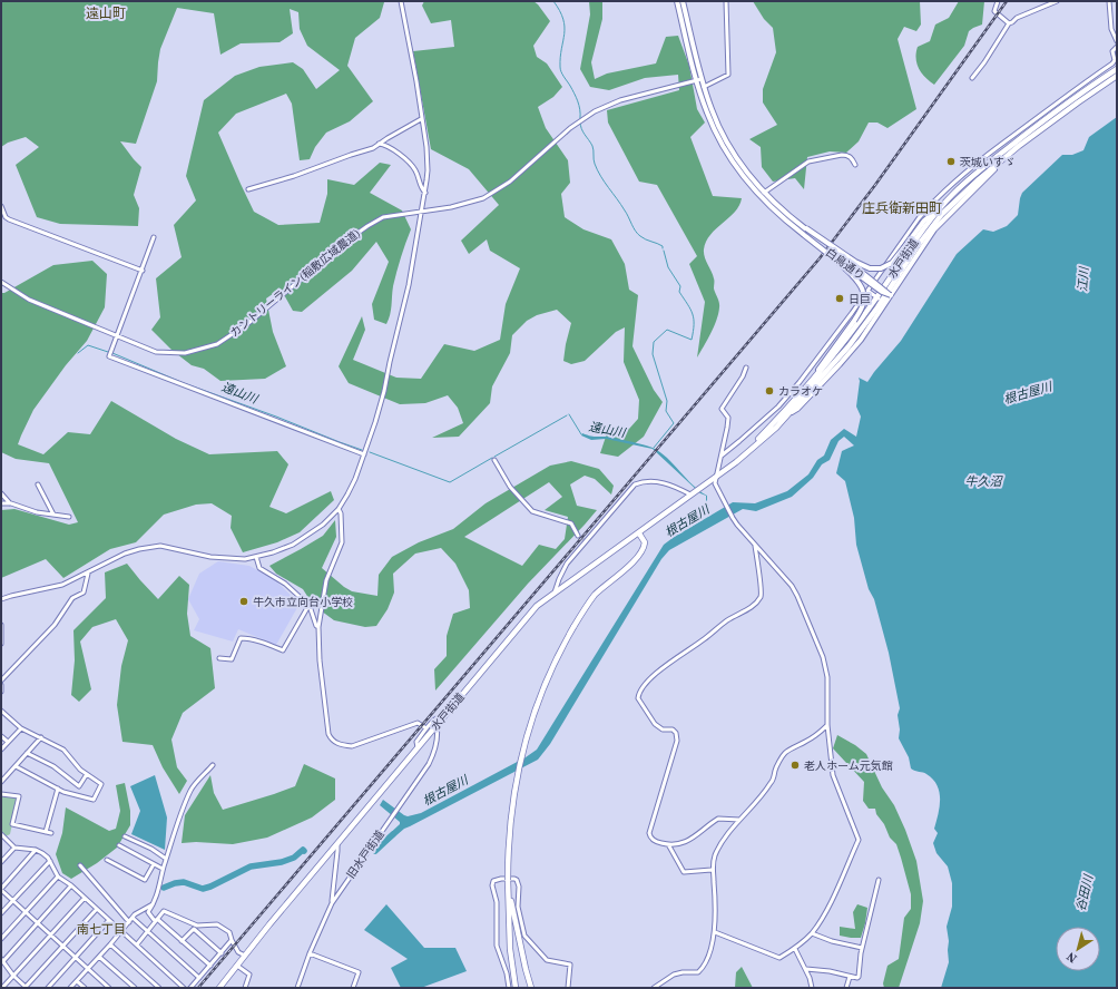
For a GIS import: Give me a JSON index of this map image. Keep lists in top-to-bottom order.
{
  "streets": {
    "highway": ["水戸街道"],
    "main road": ["白鳥通り"],
    "street": ["カントリーライン(稲敷広域農道)", "旧水戸街道"]
  },
  "crossings": [
    ["水戸街道", "旧水戸街道"],
    ["白鳥通り", "カントリーライン(稲敷広域農道)"]
  ],
  "districts": ["遠山町", "庄兵衛新田町", "南七丁目"],
  "water": [
    "江川",
    "遠山川",
    "根古屋川",
    "牛久沼",
    "谷田川"
  ],
  "places": [
    "茨城いすゞ",
    "日巨",
    "カラオケ",
    "牛久市立向台小学校",
    "老人ホーム元気館"
  ],
  "north": "bottom left"
}
